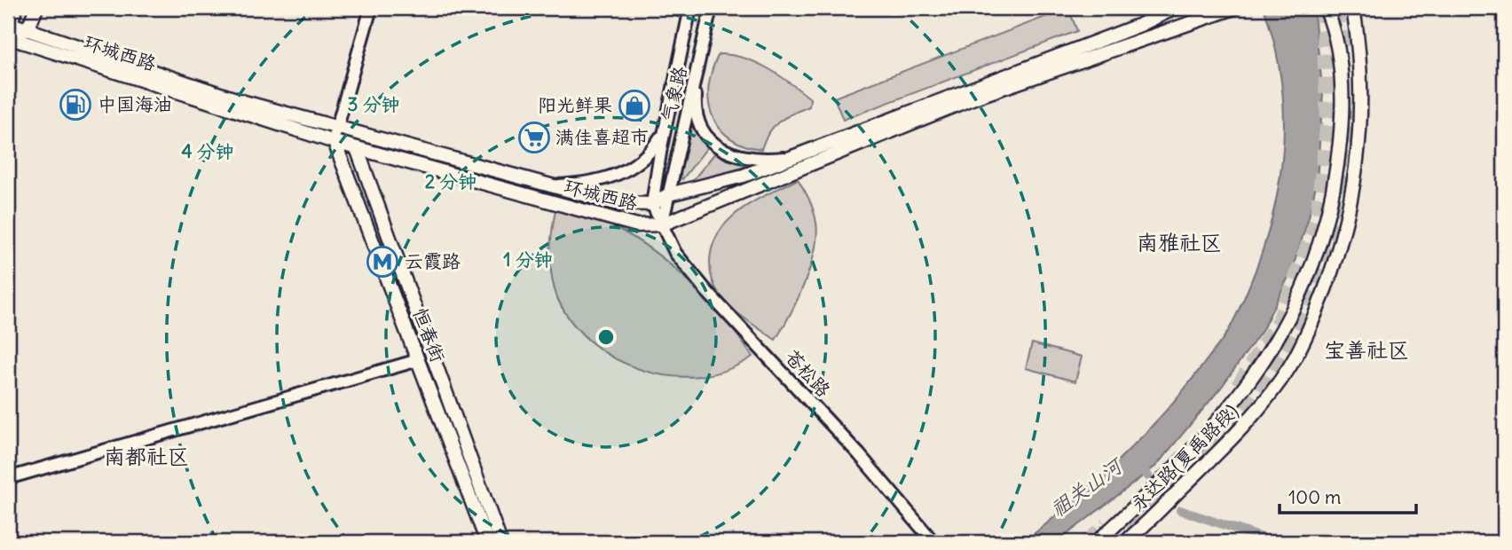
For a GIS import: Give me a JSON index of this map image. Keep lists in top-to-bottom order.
{
  "streets": {
    "main road": ["环城西路", "恒春街", "永达路(夏禹路段)"],
    "street": ["气象路", "苍松路"]
  },
  "crossings": [
    ["环城西路", "气象路"],
    ["环城西路", "恒春街"],
    ["环城西路", "苍松路"],
    ["气象路", "苍松路"]
  ],
  "districts": ["南雅社区", "宝善社区", "南都社区"],
  "water": ["祖关山河"],
  "places": {
    "fuel station": ["中国海油"],
    "shop": ["阳光鲜果"],
    "supermarket": ["满佳喜超市"],
    "metro station": ["云霞路"]
  },
  "scale_bar": "100 m",
  "rings": [
    "3 分钟",
    "4 分钟",
    "2 分钟",
    "1 分钟"
  ]
}
